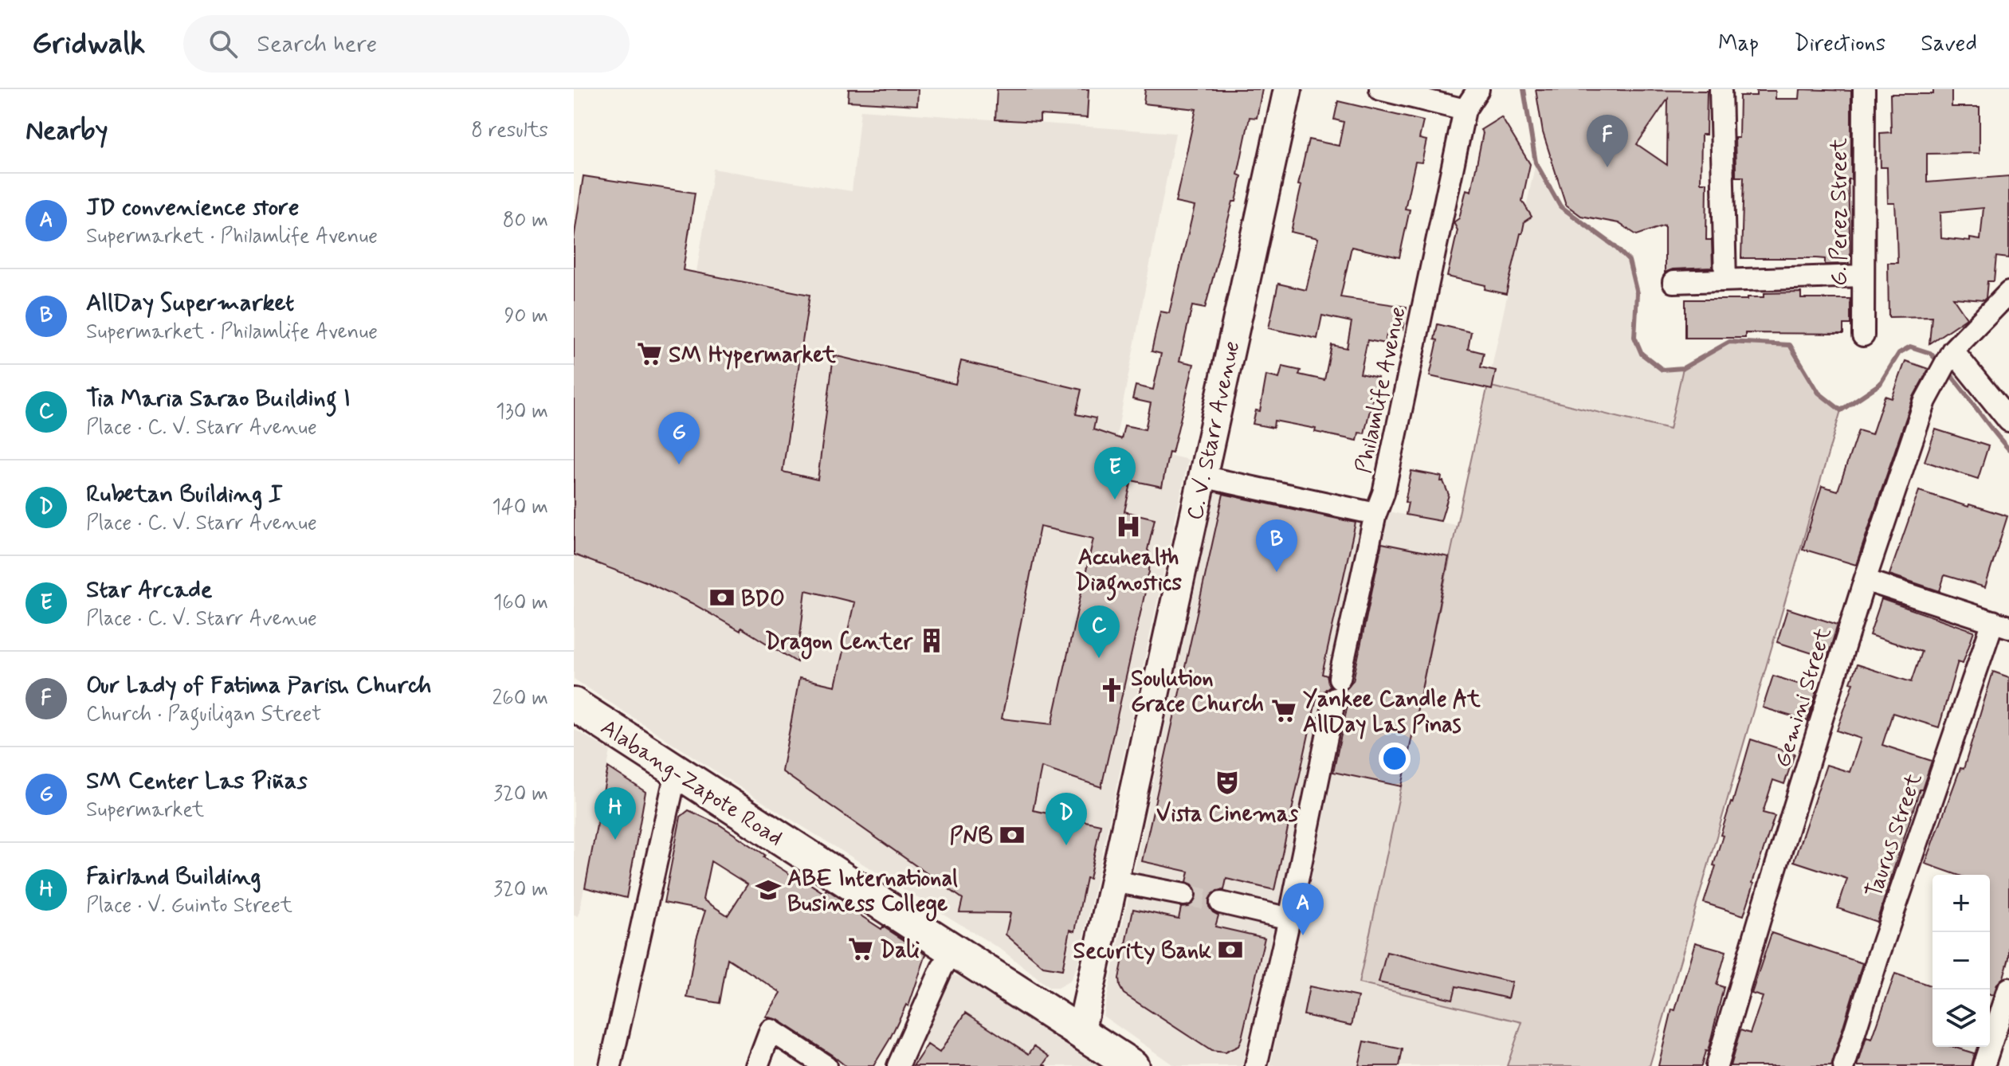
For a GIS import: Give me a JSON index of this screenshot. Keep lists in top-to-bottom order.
{
  "streets": {
    "highway": ["Alabang-Zapote Road"],
    "main road": ["C. V. Starr Avenue"],
    "street": [
      "G. Perez Street",
      "Philamlife Avenue",
      "Gemini Street",
      "Taurus Street"
    ]
  },
  "crossings": [
    ["C. V. Starr Avenue", "Alabang-Zapote Road"]
  ],
  "places": {
    "supermarket": ["SM Hypermarket", "Yankee Candle At AllDay Las Pinas", "Dali"],
    "hospital": ["Accuhealth Diagnostics"],
    "bank": ["BDO", "PNB", "Security Bank"],
    "building": ["Dragon Center"],
    "church": ["Soulution Grace Church"],
    "theatre": ["Vista Cinemas"],
    "school or university": ["ABE International Business College"]
  },
  "page": {
    "header": "Gridwalk",
    "search": "Search here",
    "nav": ["Map", "Directions", "Saved"],
    "heading": ["Nearby", "8 results"],
    "pins": [
      "F",
      "G",
      "E",
      "B",
      "C",
      "H",
      "D",
      "A"
    ],
    "list": [
      {
        "mark": "A",
        "name": "JD convenience store",
        "note": "Supermarket · Philamlife Avenue",
        "value": "80 m"
      },
      {
        "mark": "B",
        "name": "AllDay Supermarket",
        "note": "Supermarket · Philamlife Avenue",
        "value": "90 m"
      },
      {
        "mark": "C",
        "name": "Tia Maria Sarao Building I",
        "note": "Place · C. V. Starr Avenue",
        "value": "130 m"
      },
      {
        "mark": "D",
        "name": "Rubetan Building I",
        "note": "Place · C. V. Starr Avenue",
        "value": "140 m"
      },
      {
        "mark": "E",
        "name": "Star Arcade",
        "note": "Place · C. V. Starr Avenue",
        "value": "160 m"
      },
      {
        "mark": "F",
        "name": "Our Lady of Fatima Parish Church",
        "note": "Church · Paguiligan Street",
        "value": "260 m"
      },
      {
        "mark": "G",
        "name": "SM Center Las Piñas",
        "note": "Supermarket",
        "value": "320 m"
      },
      {
        "mark": "H",
        "name": "Fairland Building",
        "note": "Place · V. Guinto Street",
        "value": "320 m"
      }
    ],
    "map_buttons": ["+", "−"]
  }
}
